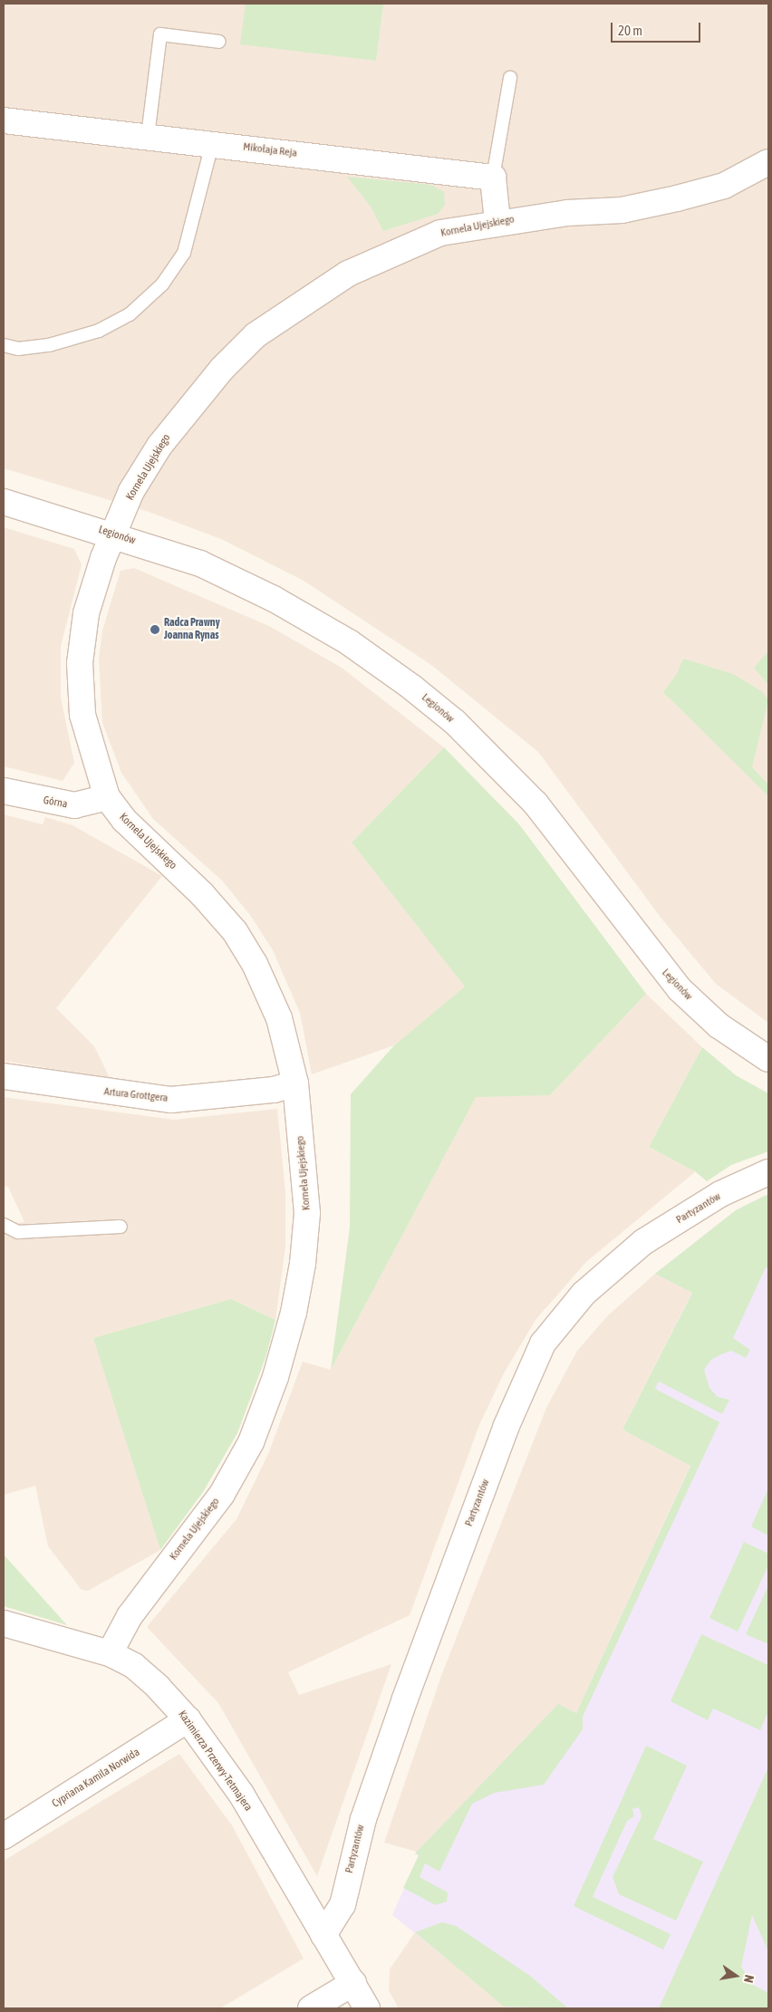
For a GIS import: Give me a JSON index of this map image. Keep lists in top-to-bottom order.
{
  "streets": {
    "street": [
      "Mikołaja Reja",
      "Kornela Ujejskiego",
      "Legionów",
      "Górna",
      "Artura Grottgera",
      "Partyzantów",
      "Kazimierza Przerwy-Tetmajera",
      "Cypriana Kamila Norwida"
    ]
  },
  "crossings": [
    ["Kornela Ujejskiego", "Legionów"],
    ["Kornela Ujejskiego", "Górna"],
    ["Kornela Ujejskiego", "Artura Grottgera"],
    ["Kornela Ujejskiego", "Kazimierza Przerwy-Tetmajera"],
    ["Partyzantów", "Kazimierza Przerwy-Tetmajera"],
    ["Kazimierza Przerwy-Tetmajera", "Cypriana Kamila Norwida"]
  ],
  "places": ["Radca Prawny Joanna Rynas"],
  "scale_bar": "20 m",
  "north": "right"
}
